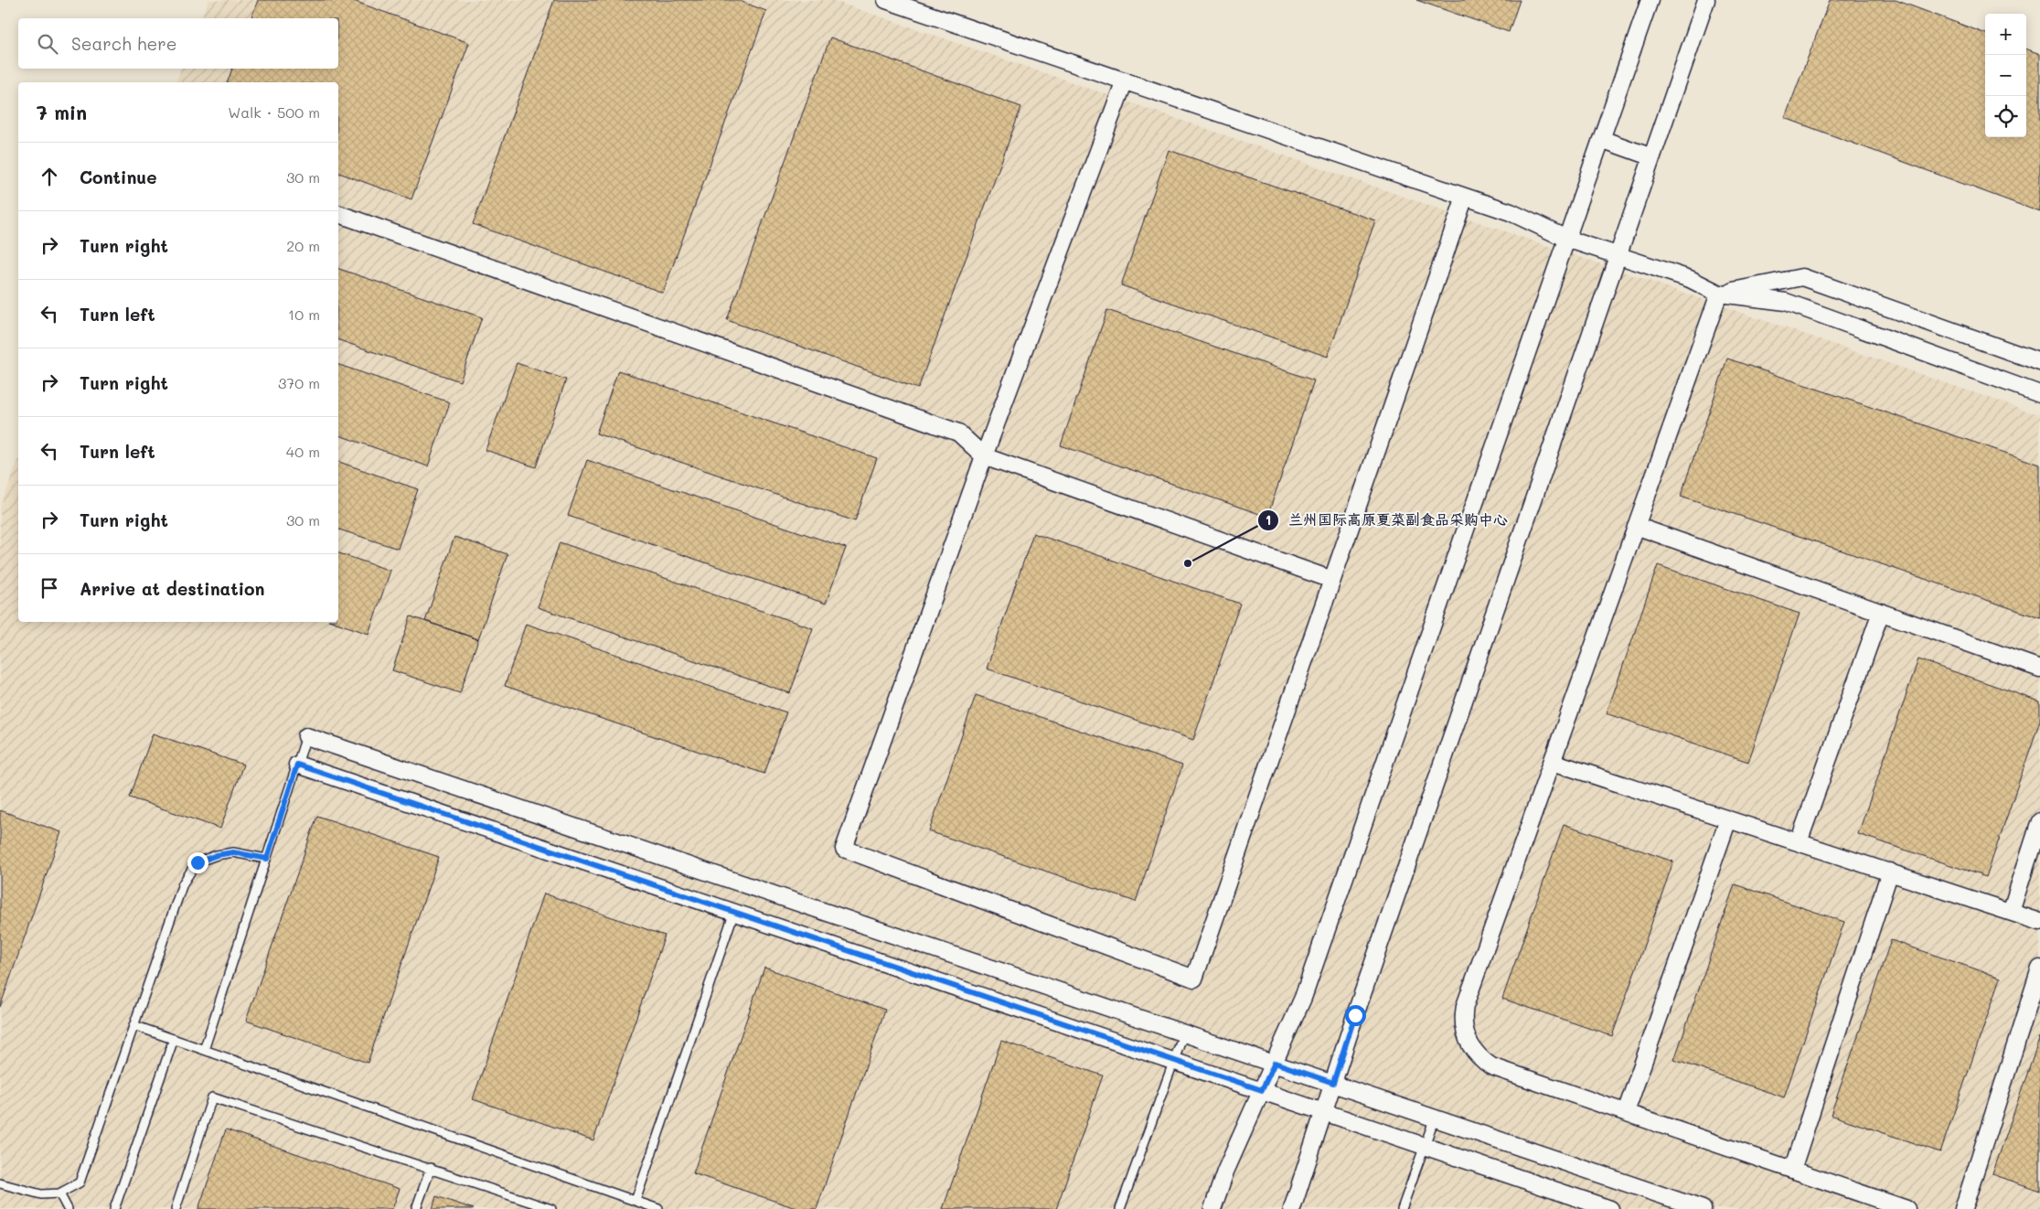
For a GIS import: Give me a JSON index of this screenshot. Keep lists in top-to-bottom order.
{
  "places": ["兰州国际高原夏菜副食品采购中心"],
  "page": {
    "map_buttons": ["+", "−"],
    "search": "Search here",
    "heading": ["7 min", "Walk · 500 m"],
    "list": [
      ["Continue", "30 m"],
      ["Turn right", "20 m"],
      ["Turn left", "10 m"],
      ["Turn right", "370 m"],
      ["Turn left", "40 m"],
      ["Turn right", "30 m"],
      "Arrive at destination"
    ]
  }
}
